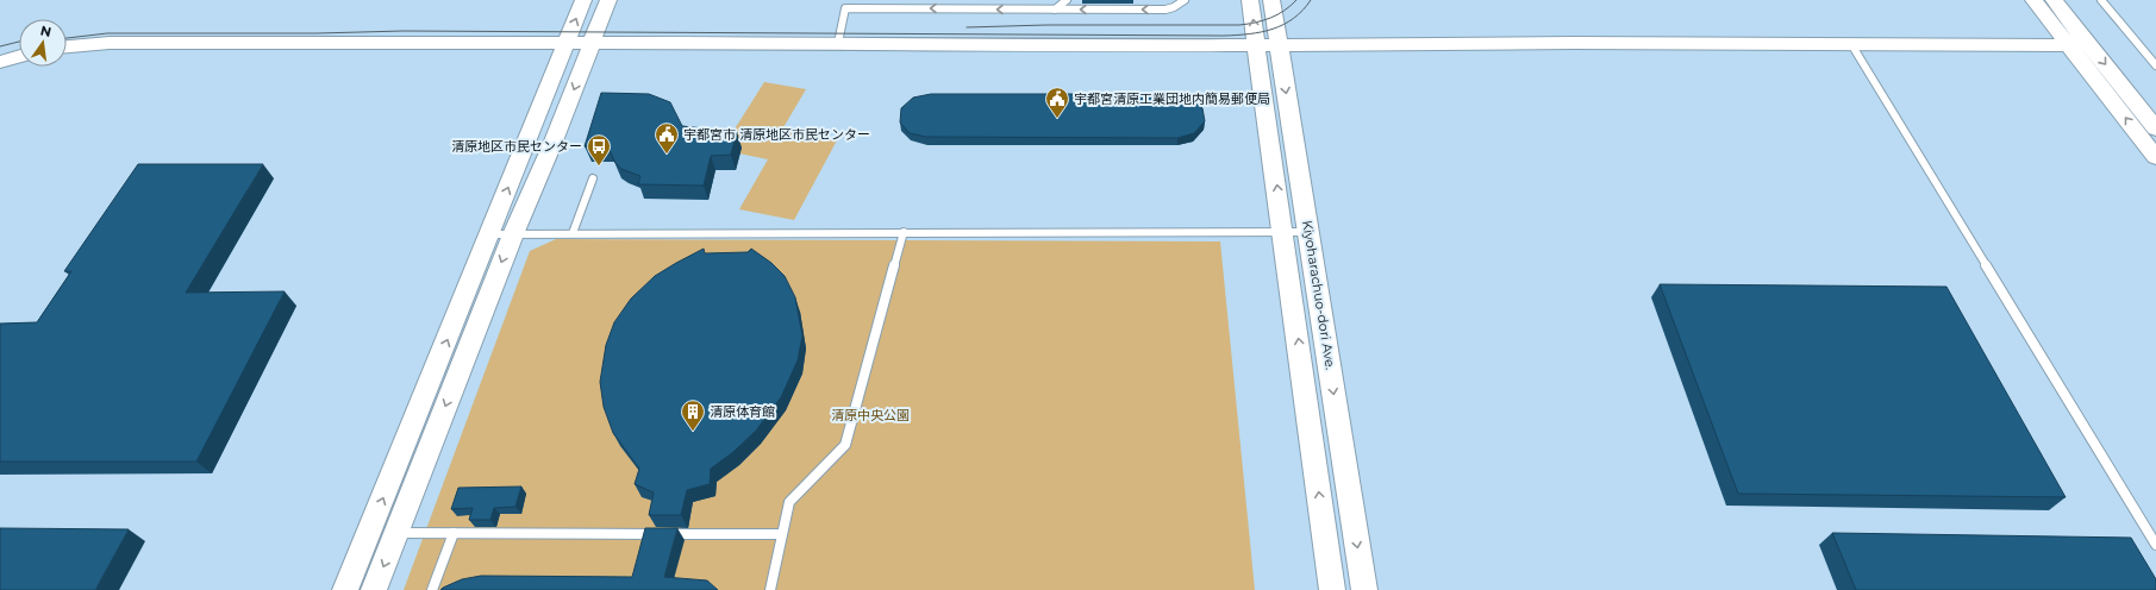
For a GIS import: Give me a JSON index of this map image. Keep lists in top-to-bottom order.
{
  "streets": {
    "street": ["Kiyoharachuo-dori Ave."]
  },
  "parks": ["清原中央公園"],
  "places": {
    "public building": ["宇都宮清原工業団地内簡易郵便局", "宇都宮市 清原地区市民センター"],
    "bus stop": ["清原地区市民センター"],
    "building": ["清原体育館"]
  },
  "north": "top"
}
